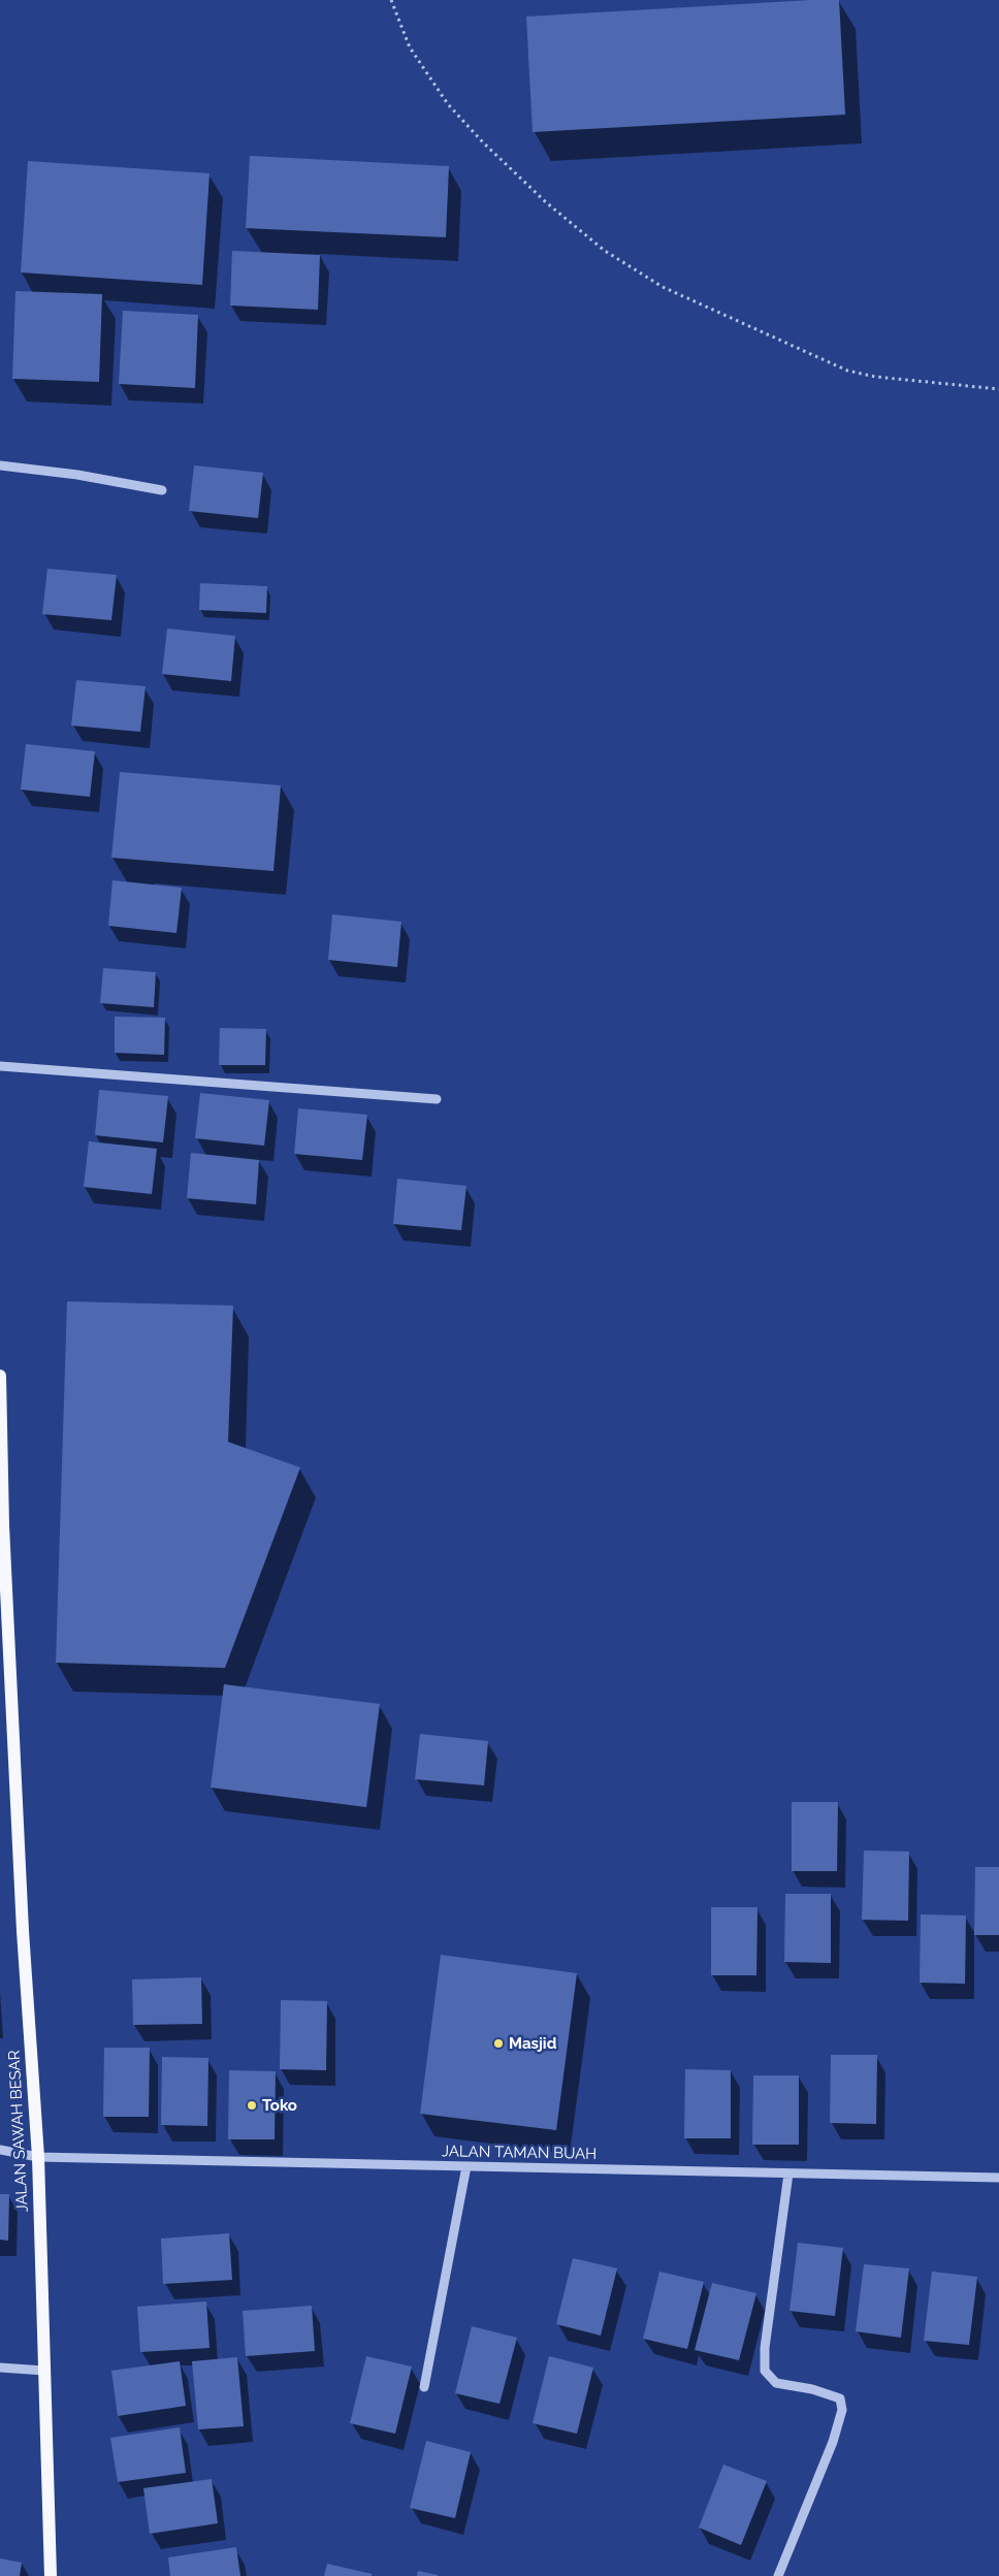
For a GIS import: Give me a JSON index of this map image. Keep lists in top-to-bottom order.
{
  "streets": {
    "main road": ["JALAN SAWAH BESAR"],
    "street": ["JALAN TAMAN BUAH"]
  },
  "crossings": [
    ["JALAN SAWAH BESAR", "JALAN TAMAN BUAH"]
  ],
  "places": ["Masjid", "Toko"]
}
